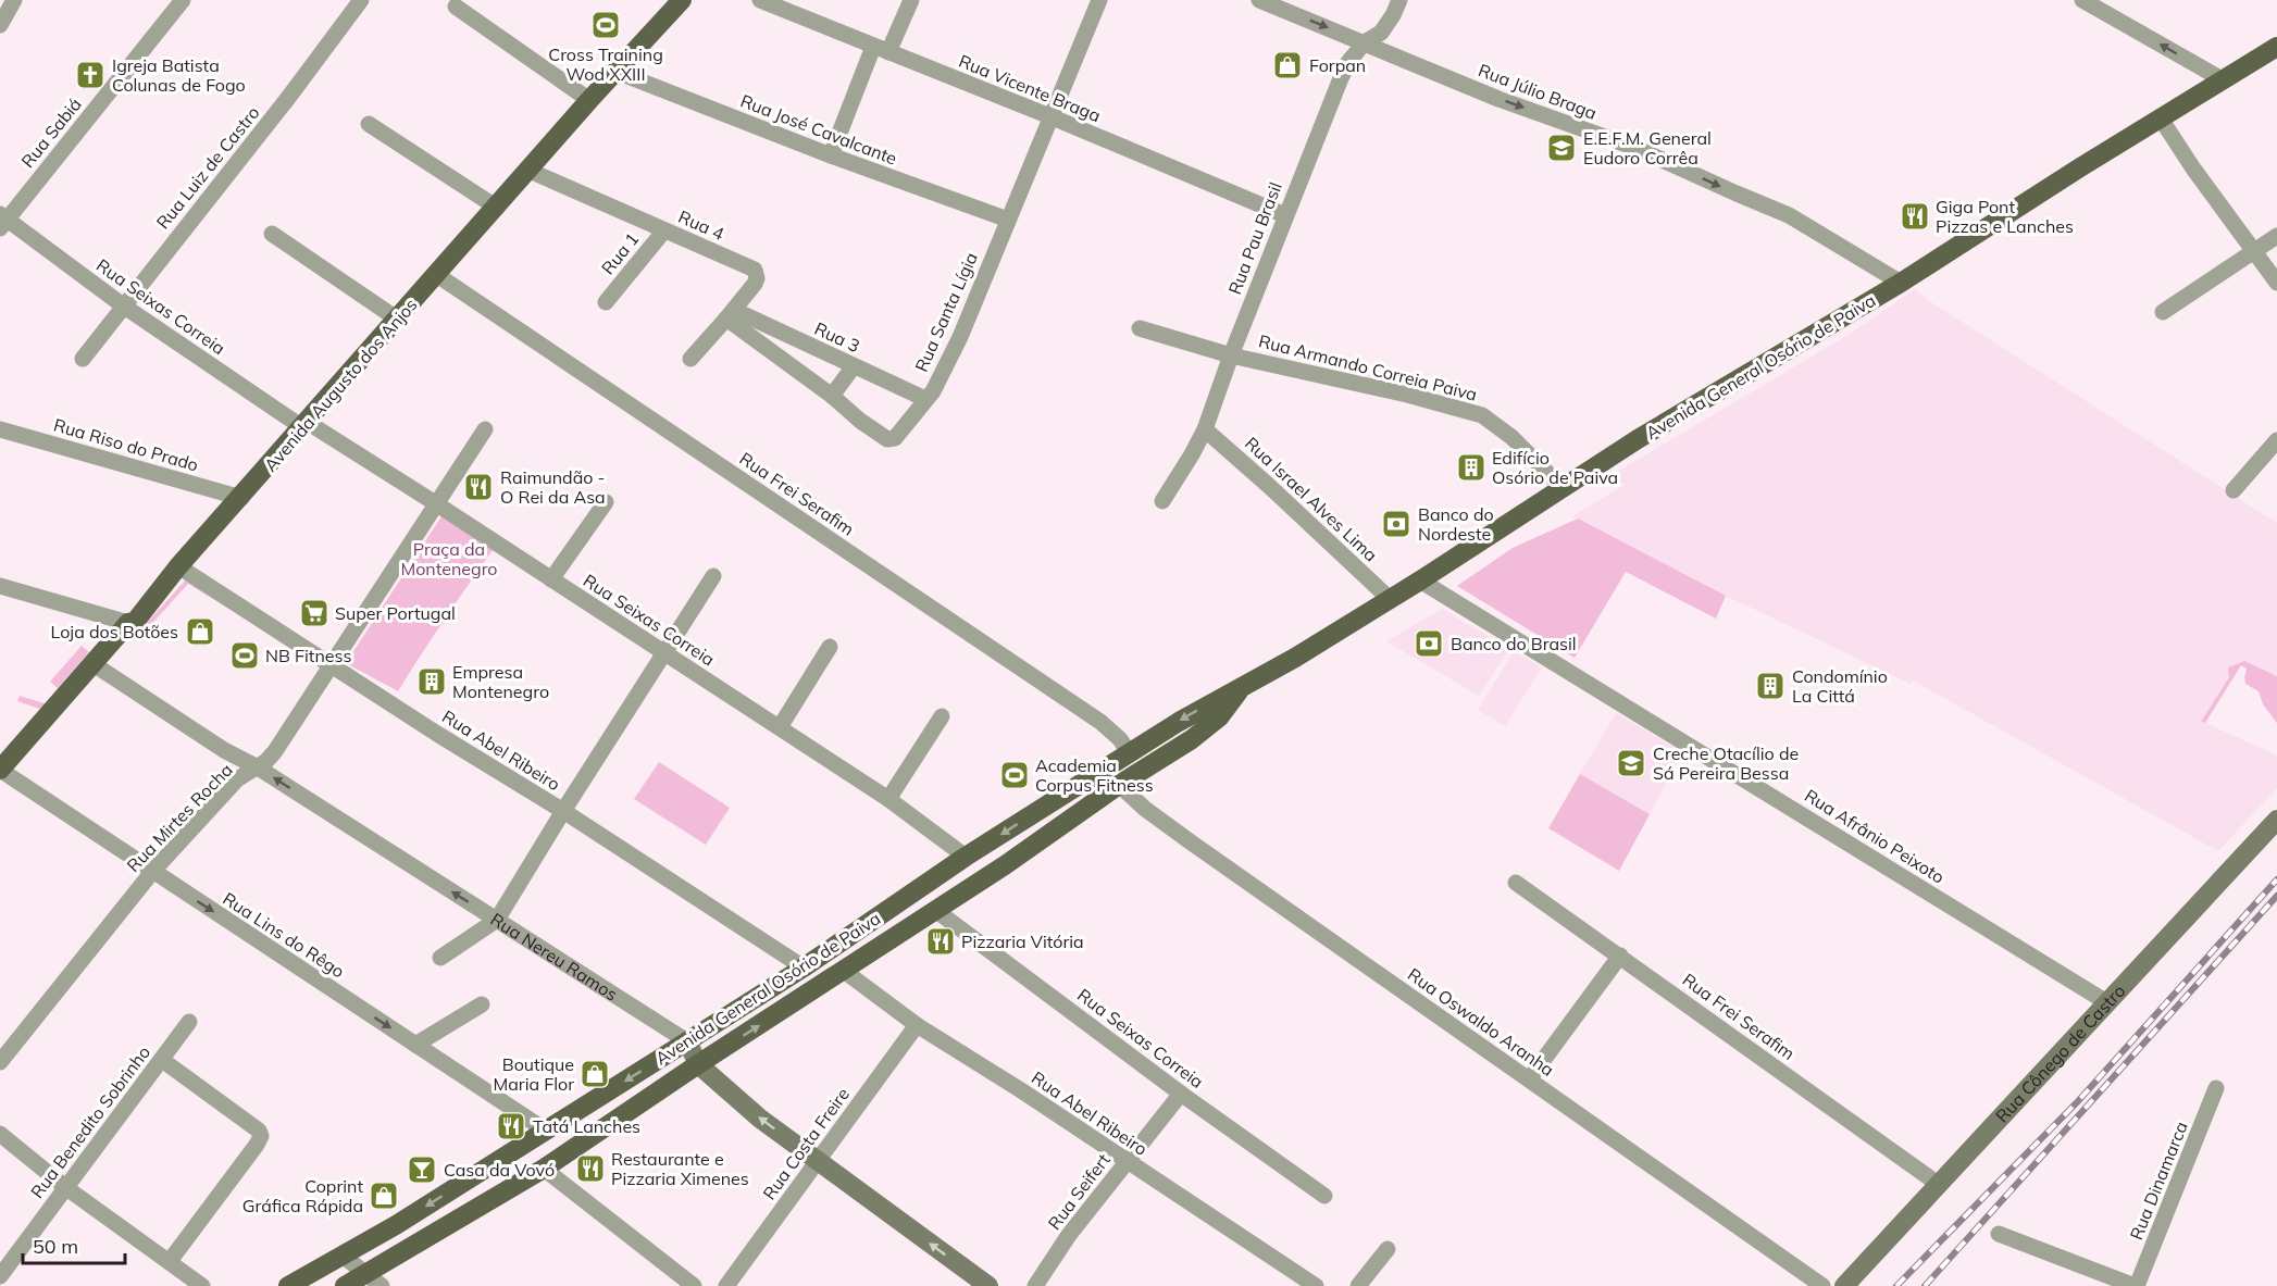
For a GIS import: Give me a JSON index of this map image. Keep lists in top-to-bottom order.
{
  "streets": {
    "main road": ["Avenida General Osório de Paiva", "Avenida Augusto dos Anjos", "Rua Cônego de Castro"],
    "street": [
      "Rua Vicente Braga",
      "Rua Júlio Braga",
      "Rua José Cavalcante",
      "Rua Sabiá",
      "Rua Luiz de Castro",
      "Rua 4",
      "Rua Pau Brasil",
      "Rua 1",
      "Rua Seixas Correia",
      "Rua Santa Lígia",
      "Rua 3",
      "Rua Armando Correia Paiva",
      "Rua Riso do Prado",
      "Rua Frei Serafim",
      "Rua Israel Alves Lima",
      "Rua Abel Ribeiro",
      "Rua Mirtes Rocha",
      "Rua Afrânio Peixoto",
      "Rua Lins do Rêgo",
      "Rua Nereu Ramos",
      "Rua Oswaldo Aranha",
      "Rua Benedito Sobrinho",
      "Rua Costa Freire",
      "Rua Dinamarca",
      "Rua Seifert"
    ]
  },
  "crossings": [
    ["Rua Vicente Braga", "Rua Pau Brasil"],
    ["Rua Vicente Braga", "Rua Santa Lígia"],
    ["Rua Júlio Braga", "Rua Pau Brasil"],
    ["Rua Júlio Braga", "Avenida General Osório de Paiva"],
    ["Rua José Cavalcante", "Rua Santa Lígia"],
    ["Rua José Cavalcante", "Avenida Augusto dos Anjos"],
    ["Rua Sabiá", "Rua Seixas Correia"],
    ["Rua Luiz de Castro", "Rua Seixas Correia"],
    ["Rua 4", "Rua 1"],
    ["Rua 4", "Rua Santa Lígia"],
    ["Rua 4", "Rua 3"],
    ["Rua 4", "Avenida Augusto dos Anjos"],
    ["Rua Pau Brasil", "Rua Armando Correia Paiva"],
    ["Rua Pau Brasil", "Rua Israel Alves Lima"],
    ["Rua Seixas Correia", "Avenida General Osório de Paiva"],
    ["Rua Seixas Correia", "Avenida Augusto dos Anjos"],
    ["Rua Seixas Correia", "Rua Mirtes Rocha"],
    ["Rua Seixas Correia", "Rua Seifert"],
    ["Rua Santa Lígia", "Rua 3"],
    ["Avenida General Osório de Paiva", "Rua Armando Correia Paiva"],
    ["Avenida General Osório de Paiva", "Rua Frei Serafim"],
    ["Avenida General Osório de Paiva", "Rua Israel Alves Lima"],
    ["Avenida General Osório de Paiva", "Rua Abel Ribeiro"],
    ["Avenida General Osório de Paiva", "Rua Afrânio Peixoto"],
    ["Avenida General Osório de Paiva", "Rua Lins do Rêgo"],
    ["Avenida General Osório de Paiva", "Rua Nereu Ramos"],
    ["Avenida General Osório de Paiva", "Rua Oswaldo Aranha"],
    ["Avenida Augusto dos Anjos", "Rua Riso do Prado"],
    ["Avenida Augusto dos Anjos", "Rua Frei Serafim"],
    ["Avenida Augusto dos Anjos", "Rua Abel Ribeiro"],
    ["Avenida Augusto dos Anjos", "Rua Lins do Rêgo"],
    ["Avenida Augusto dos Anjos", "Rua Nereu Ramos"],
    ["Rua Frei Serafim", "Rua Cônego de Castro"],
    ["Rua Abel Ribeiro", "Rua Mirtes Rocha"],
    ["Rua Abel Ribeiro", "Rua Costa Freire"],
    ["Rua Abel Ribeiro", "Rua Seifert"],
    ["Rua Mirtes Rocha", "Rua Lins do Rêgo"],
    ["Rua Mirtes Rocha", "Rua Nereu Ramos"],
    ["Rua Afrânio Peixoto", "Rua Cônego de Castro"]
  ],
  "one_way": ["Rua Júlio Braga", "Rua Lins do Rêgo", "Rua Nereu Ramos"],
  "parks": ["Praça da Montenegro"],
  "places": {
    "sports": ["Cross Training Wod XXIII", "NB Fitness", "Academia Corpus Fitness"],
    "shop": [
      "Forpan",
      "Loja dos Botões",
      "Boutique Maria Flor",
      "Coprint Gráfica Rápida"
    ],
    "church": ["Igreja Batista Colunas de Fogo"],
    "school or university": ["E.E.F.M. General Eudoro Corrêa", "Creche Otacílio de Sá Pereira Bessa"],
    "restaurant": [
      "Giga Pont Pizzas e Lanches",
      "Raimundão - O Rei da Asa",
      "Pizzaria Vitória",
      "Tatá Lanches",
      "Restaurante e Pizzaria Ximenes"
    ],
    "building": ["Edifício Osório de Paiva", "Empresa Montenegro", "Condomínio La Cittá"],
    "bank": ["Banco do Nordeste", "Banco do Brasil"],
    "supermarket": ["Super Portugal"],
    "bar": ["Casa da Vovó"]
  },
  "scale_bar": "50 m"
}
